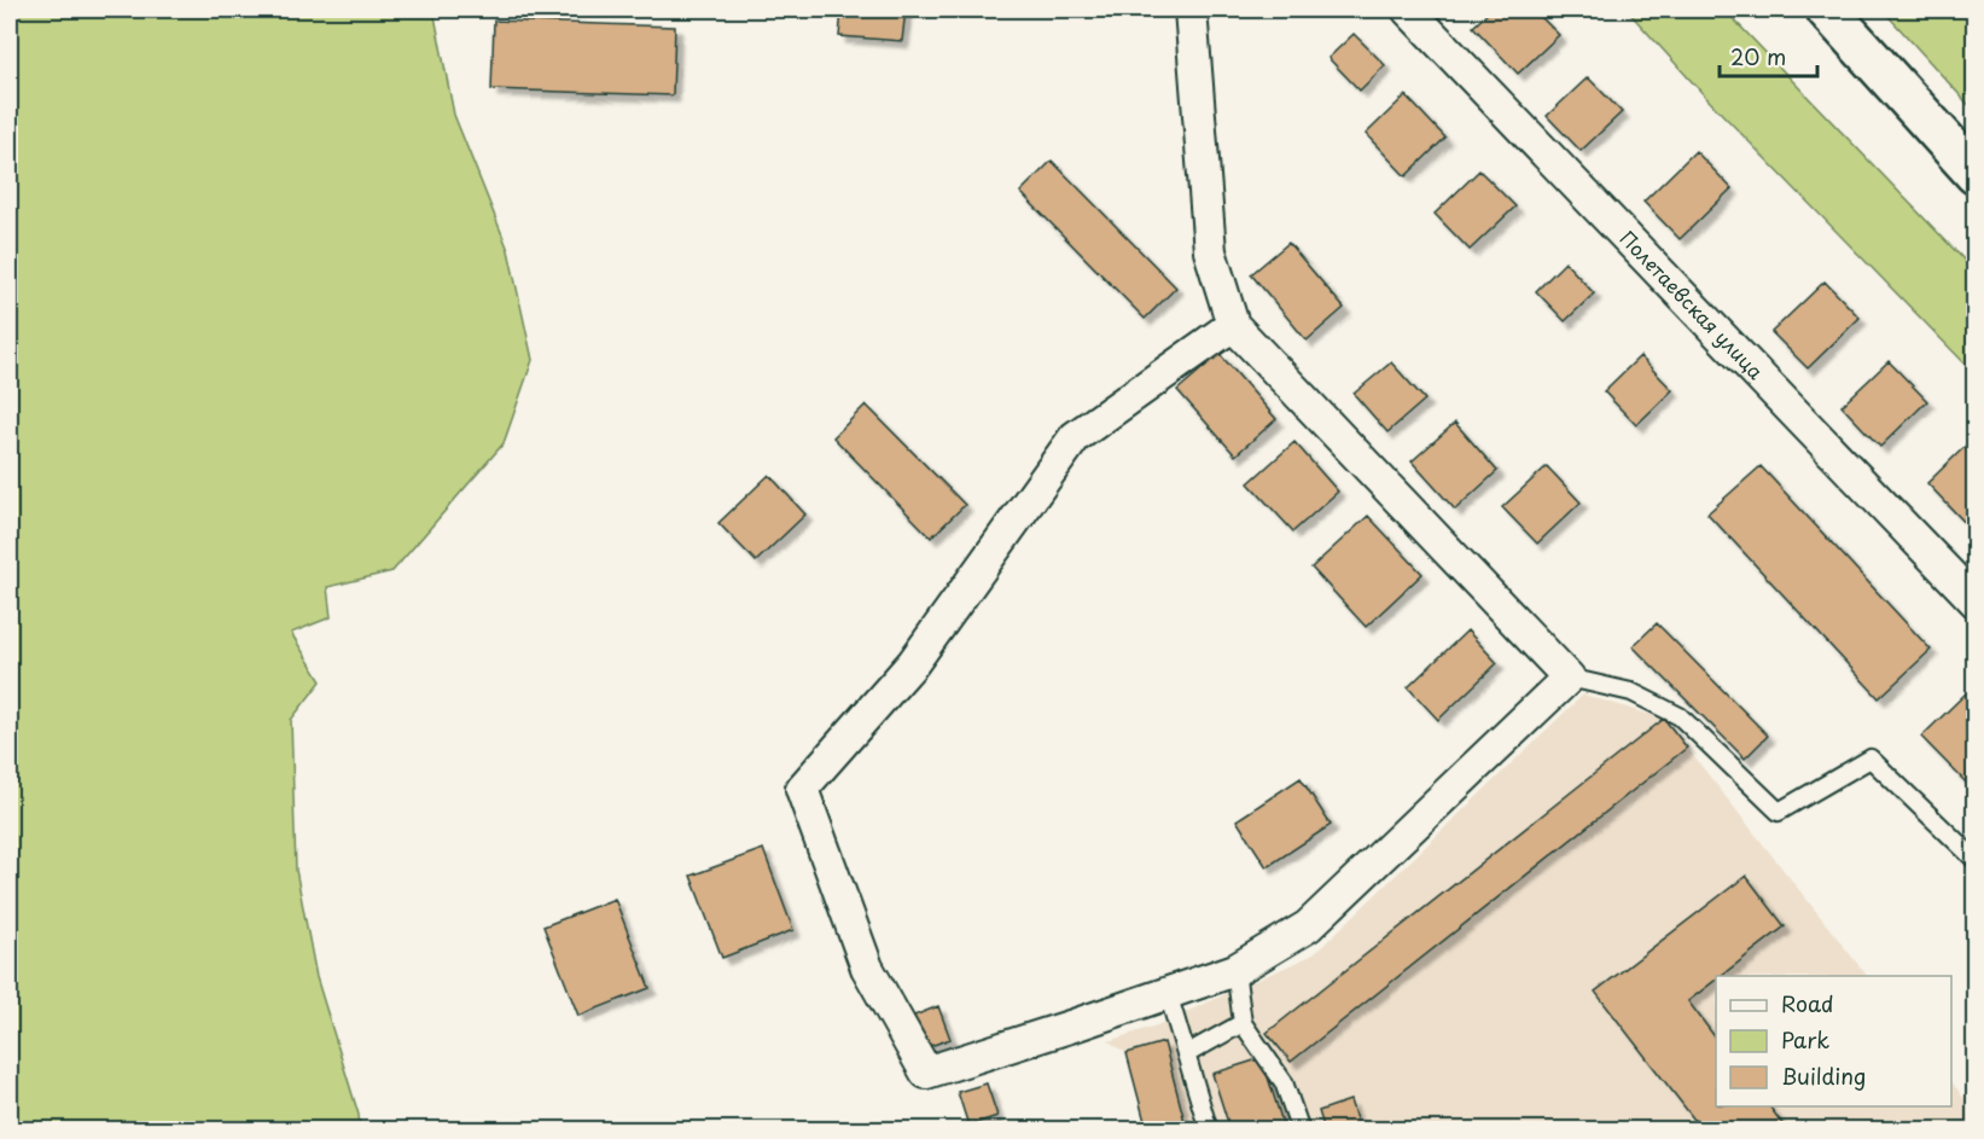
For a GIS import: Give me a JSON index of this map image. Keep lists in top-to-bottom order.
{
  "streets": {
    "street": ["Полетаевская улица"]
  },
  "legend": ["Road", "Park", "Building"],
  "scale_bar": "20 m"
}
